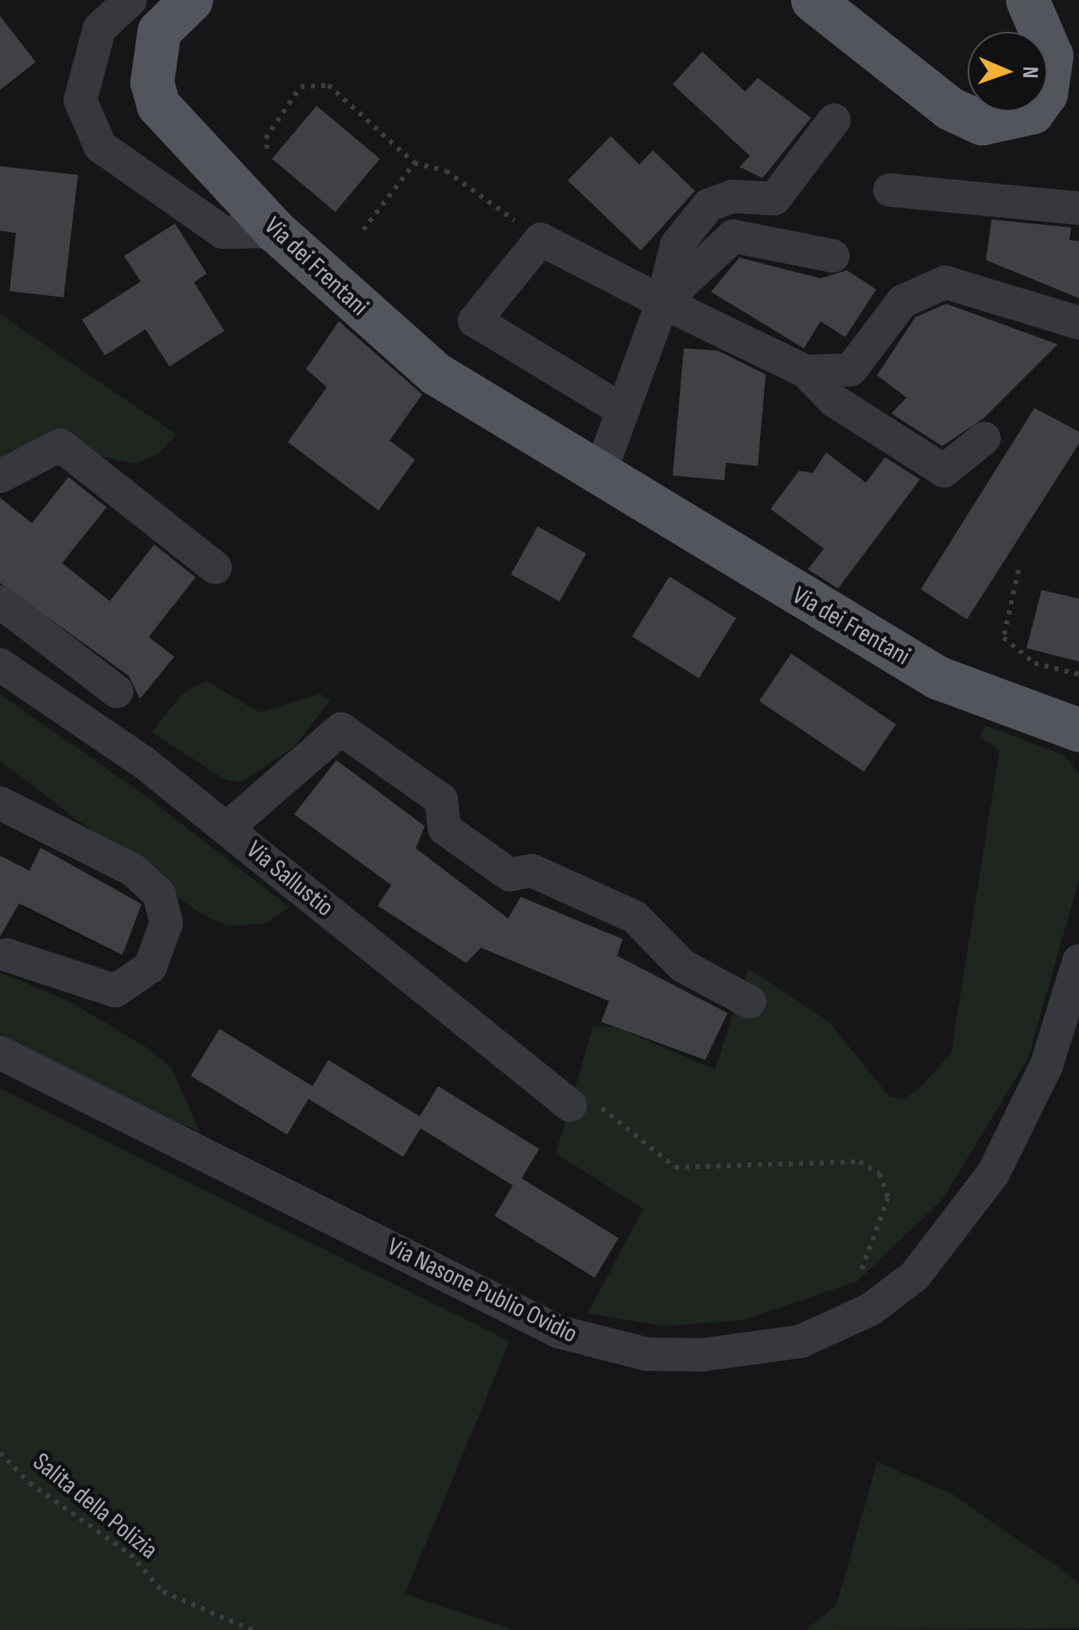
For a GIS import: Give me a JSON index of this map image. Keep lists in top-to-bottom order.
{
  "streets": {
    "main road": ["Via dei Frentani"],
    "street": ["Via Sallustio", "Via Nasone Publio Ovidio"],
    "path": ["Salita della Polizia"]
  },
  "north": "right"
}
